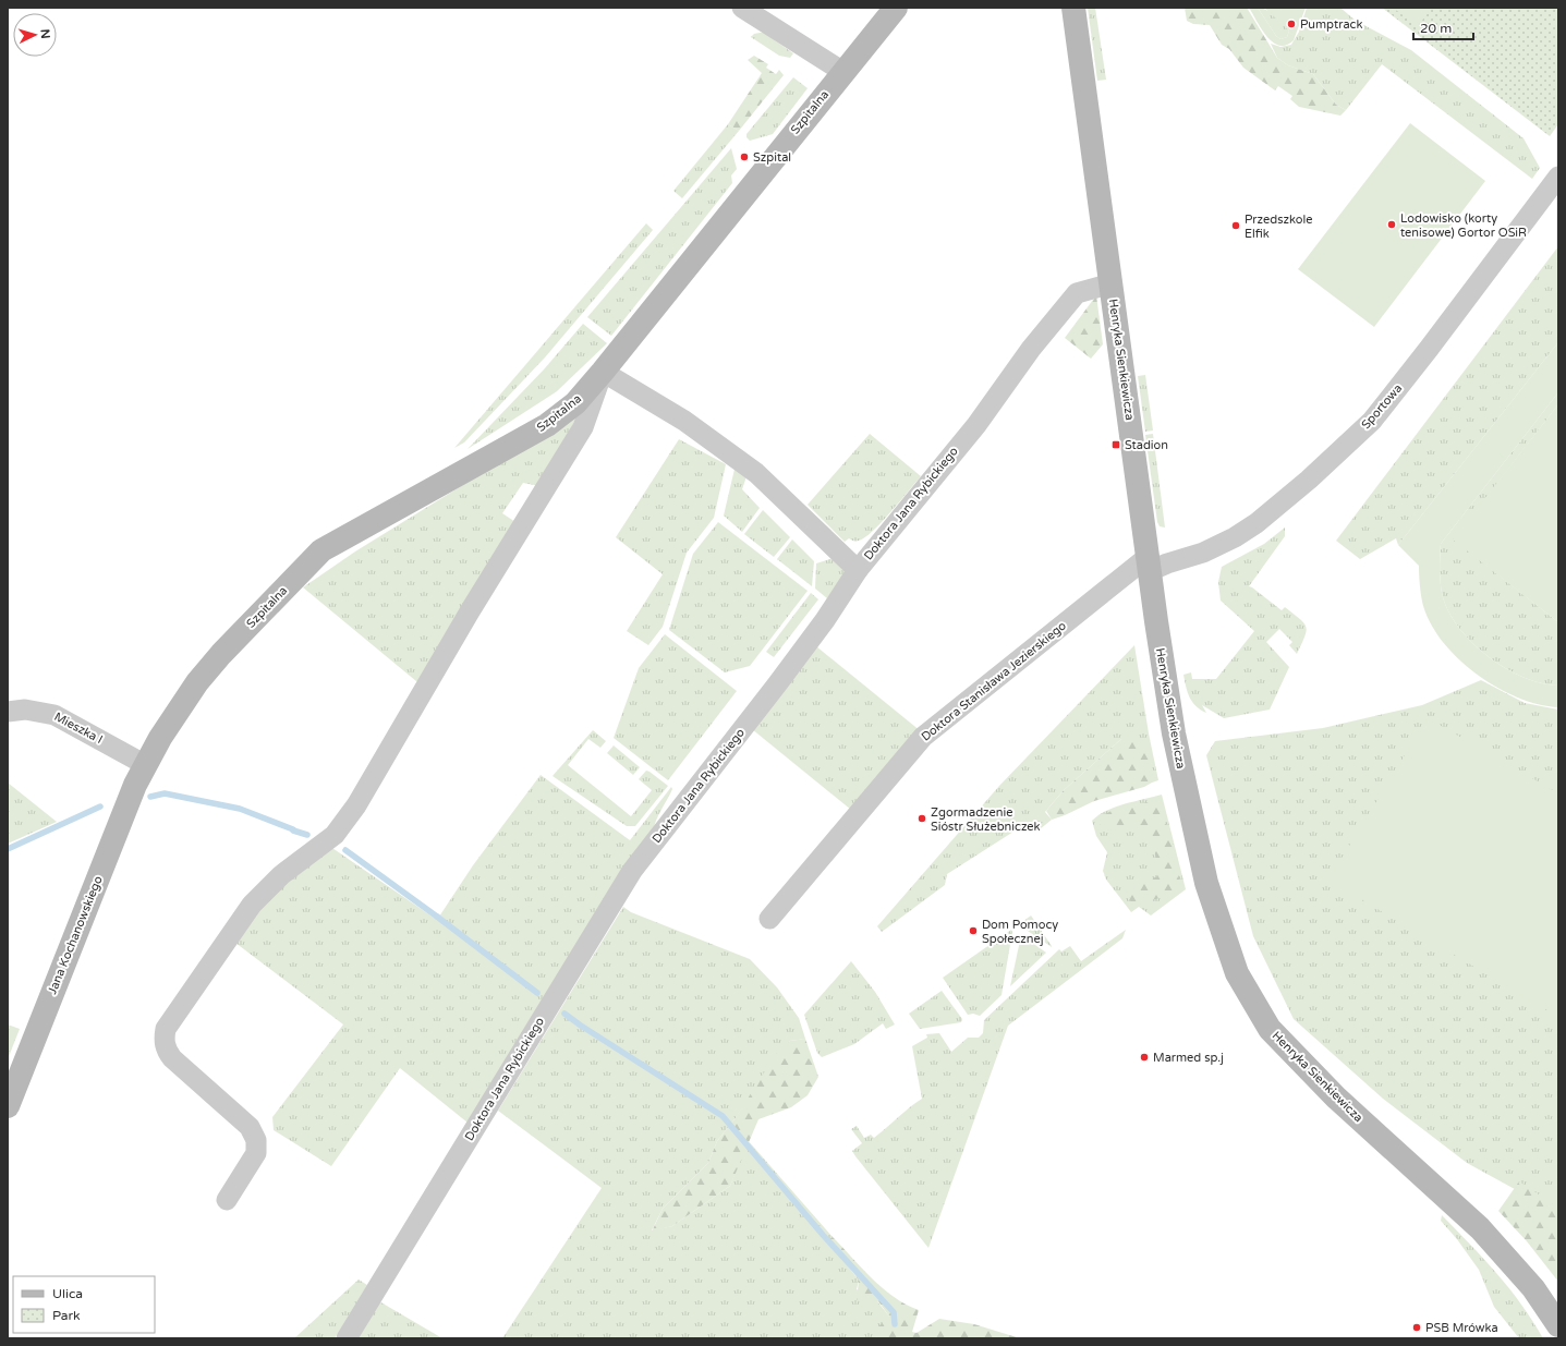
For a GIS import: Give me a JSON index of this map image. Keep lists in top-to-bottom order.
{
  "streets": {
    "street": [
      "Szpitalna",
      "Henryka Sienkiewicza",
      "Sportowa",
      "Doktora Jana Rybickiego",
      "Doktora Stanisława Jezierskiego",
      "Mieszka I",
      "Jana Kochanowskiego"
    ]
  },
  "crossings": [
    ["Szpitalna", "Mieszka I"],
    ["Szpitalna", "Jana Kochanowskiego"],
    ["Henryka Sienkiewicza", "Sportowa"],
    ["Henryka Sienkiewicza", "Doktora Jana Rybickiego"],
    ["Henryka Sienkiewicza", "Doktora Stanisława Jezierskiego"],
    ["Sportowa", "Doktora Stanisława Jezierskiego"],
    ["Mieszka I", "Jana Kochanowskiego"]
  ],
  "places": {
    "other": [
      "Pumptrack",
      "Szpital",
      "Lodowisko (korty tenisowe) Gortor OSiR",
      "Przedszkole Elfik",
      "Zgormadzenie Sióstr Służebniczek",
      "Dom Pomocy Społecznej",
      "Marmed sp.j",
      "PSB Mrówka"
    ],
    "transit": ["Stadion"]
  },
  "legend": ["Ulica", "Park"],
  "scale_bar": "20 m",
  "north": "right"
}
